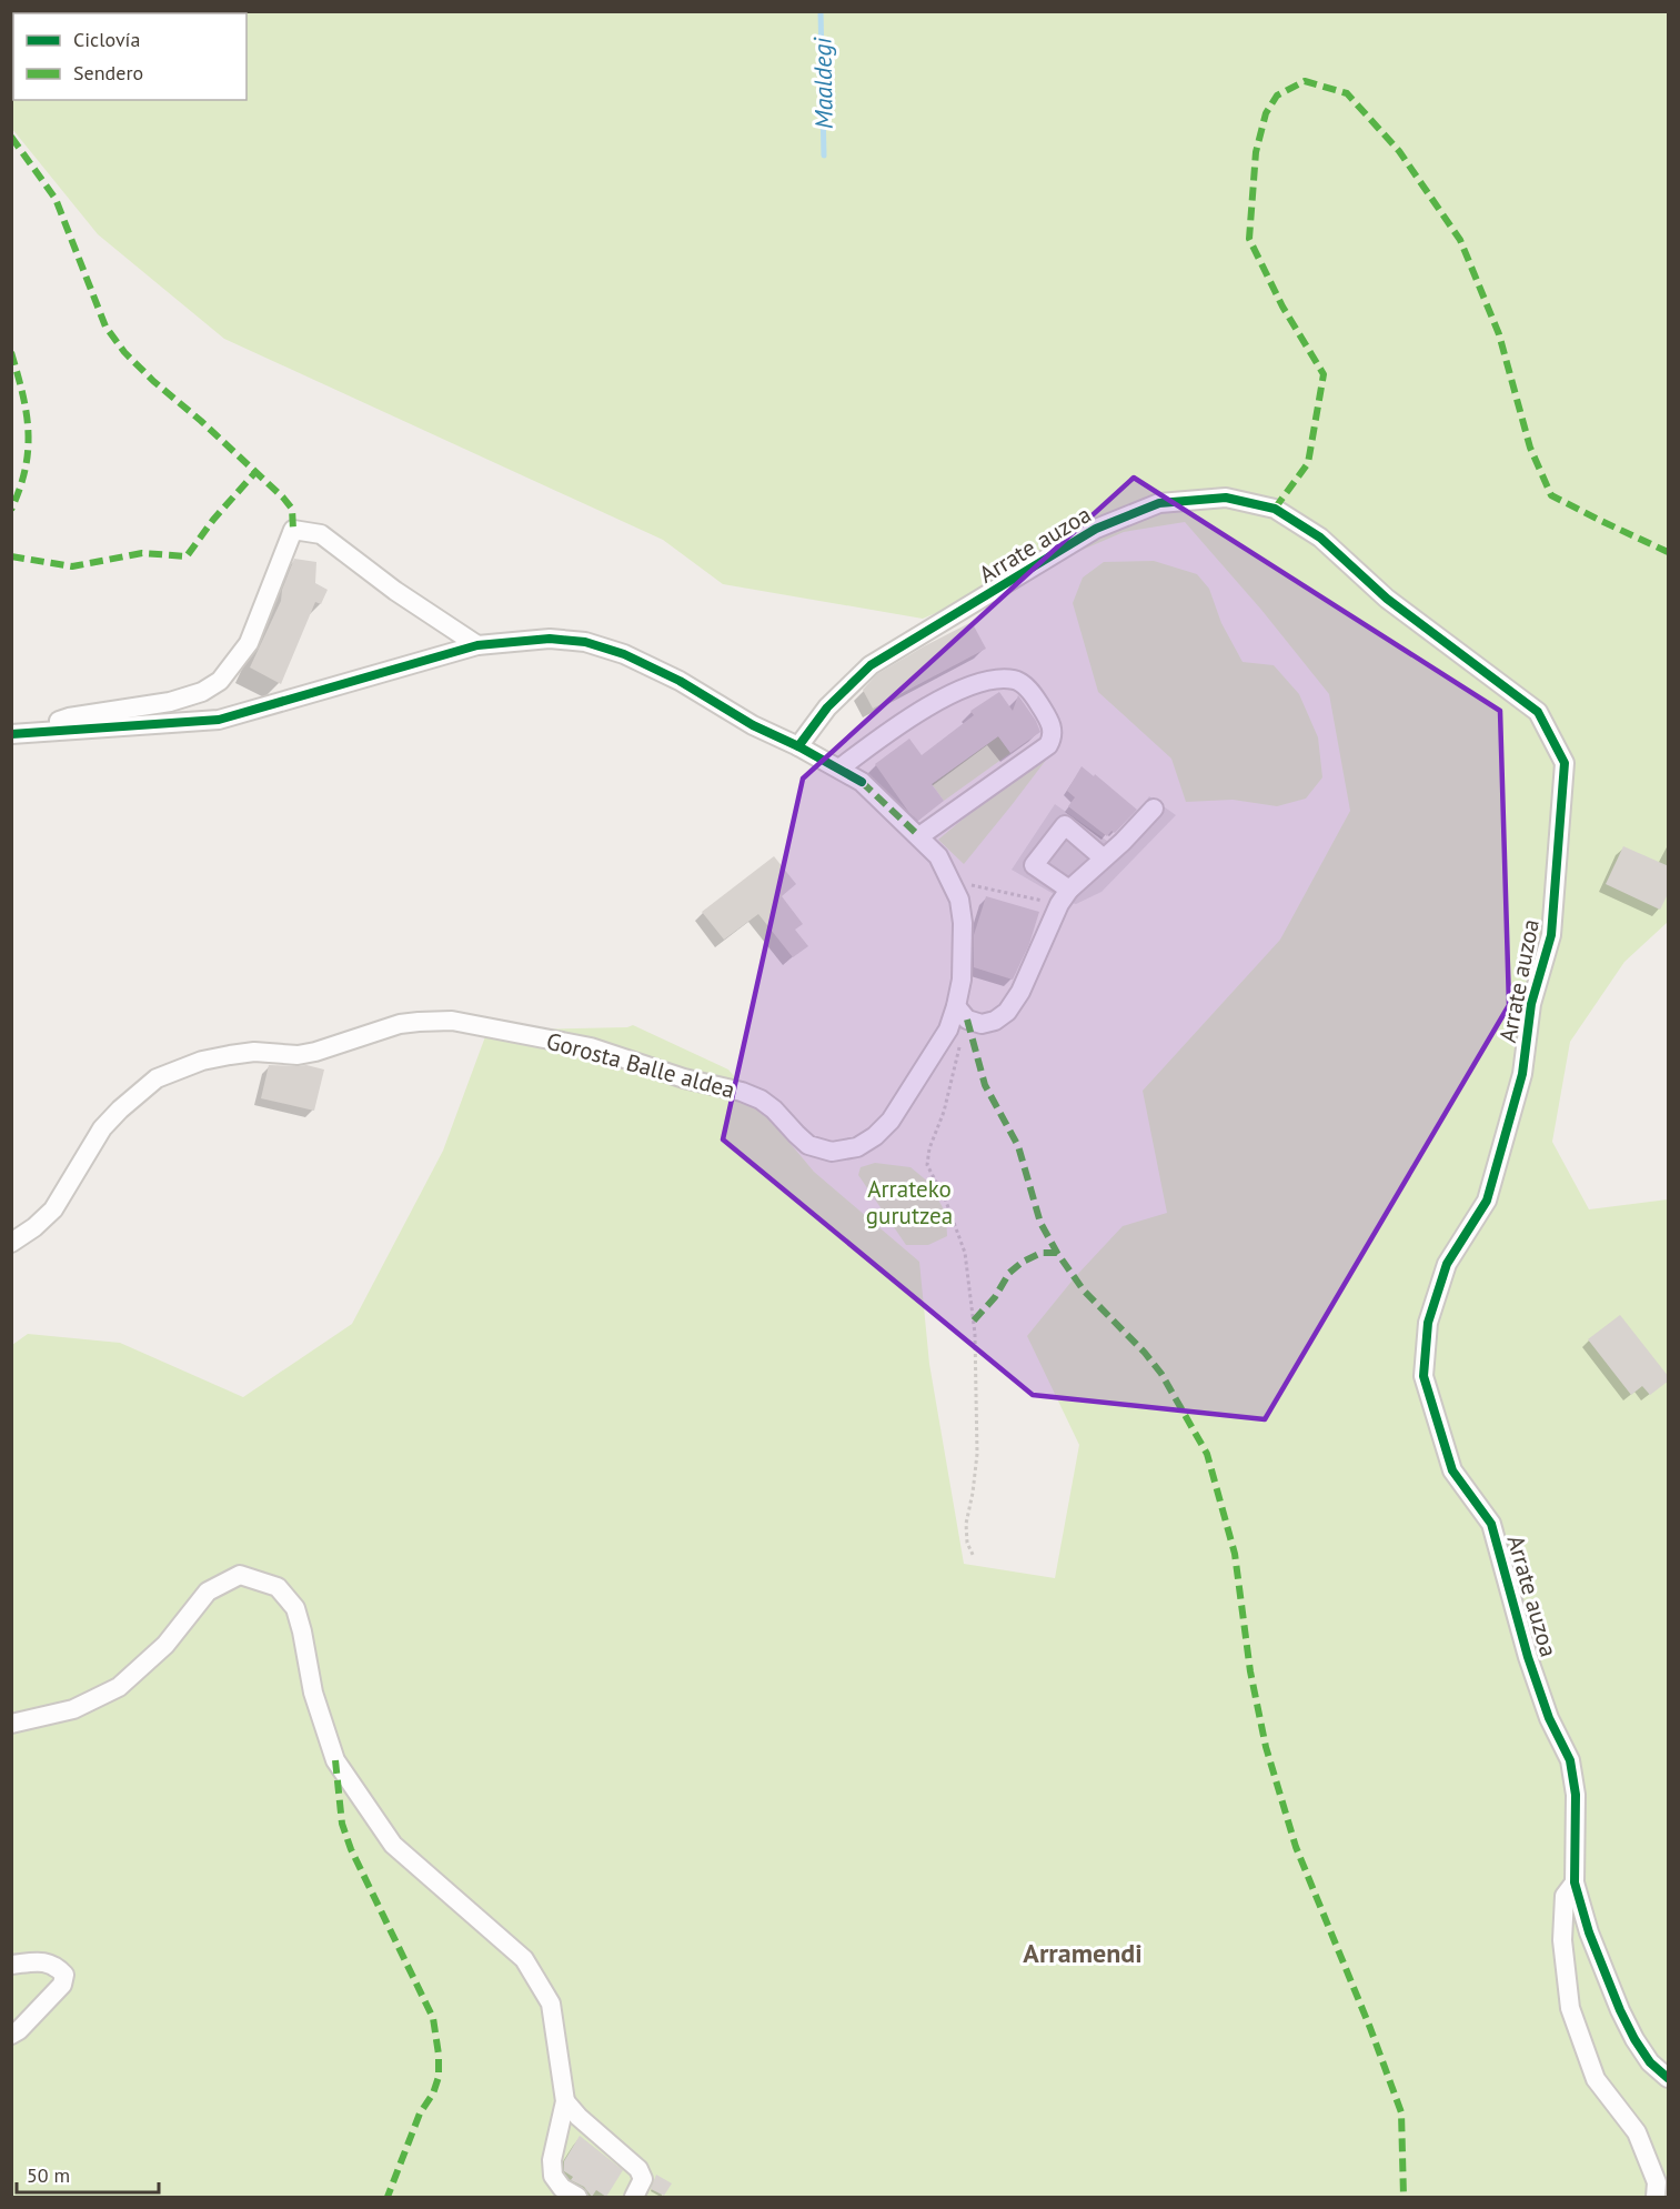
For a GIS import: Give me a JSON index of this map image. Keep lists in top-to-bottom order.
{
  "streets": {
    "street": ["Arrate auzoa", "Gorosta Balle aldea"]
  },
  "crossings": [
    ["Arrate auzoa", "Gorosta Balle aldea"]
  ],
  "districts": ["Arramendi"],
  "water": ["Maaldegi"],
  "parks": ["Arrateko gurutzea"],
  "legend": ["Ciclovía", "Sendero"],
  "scale_bar": "50 m"
}
